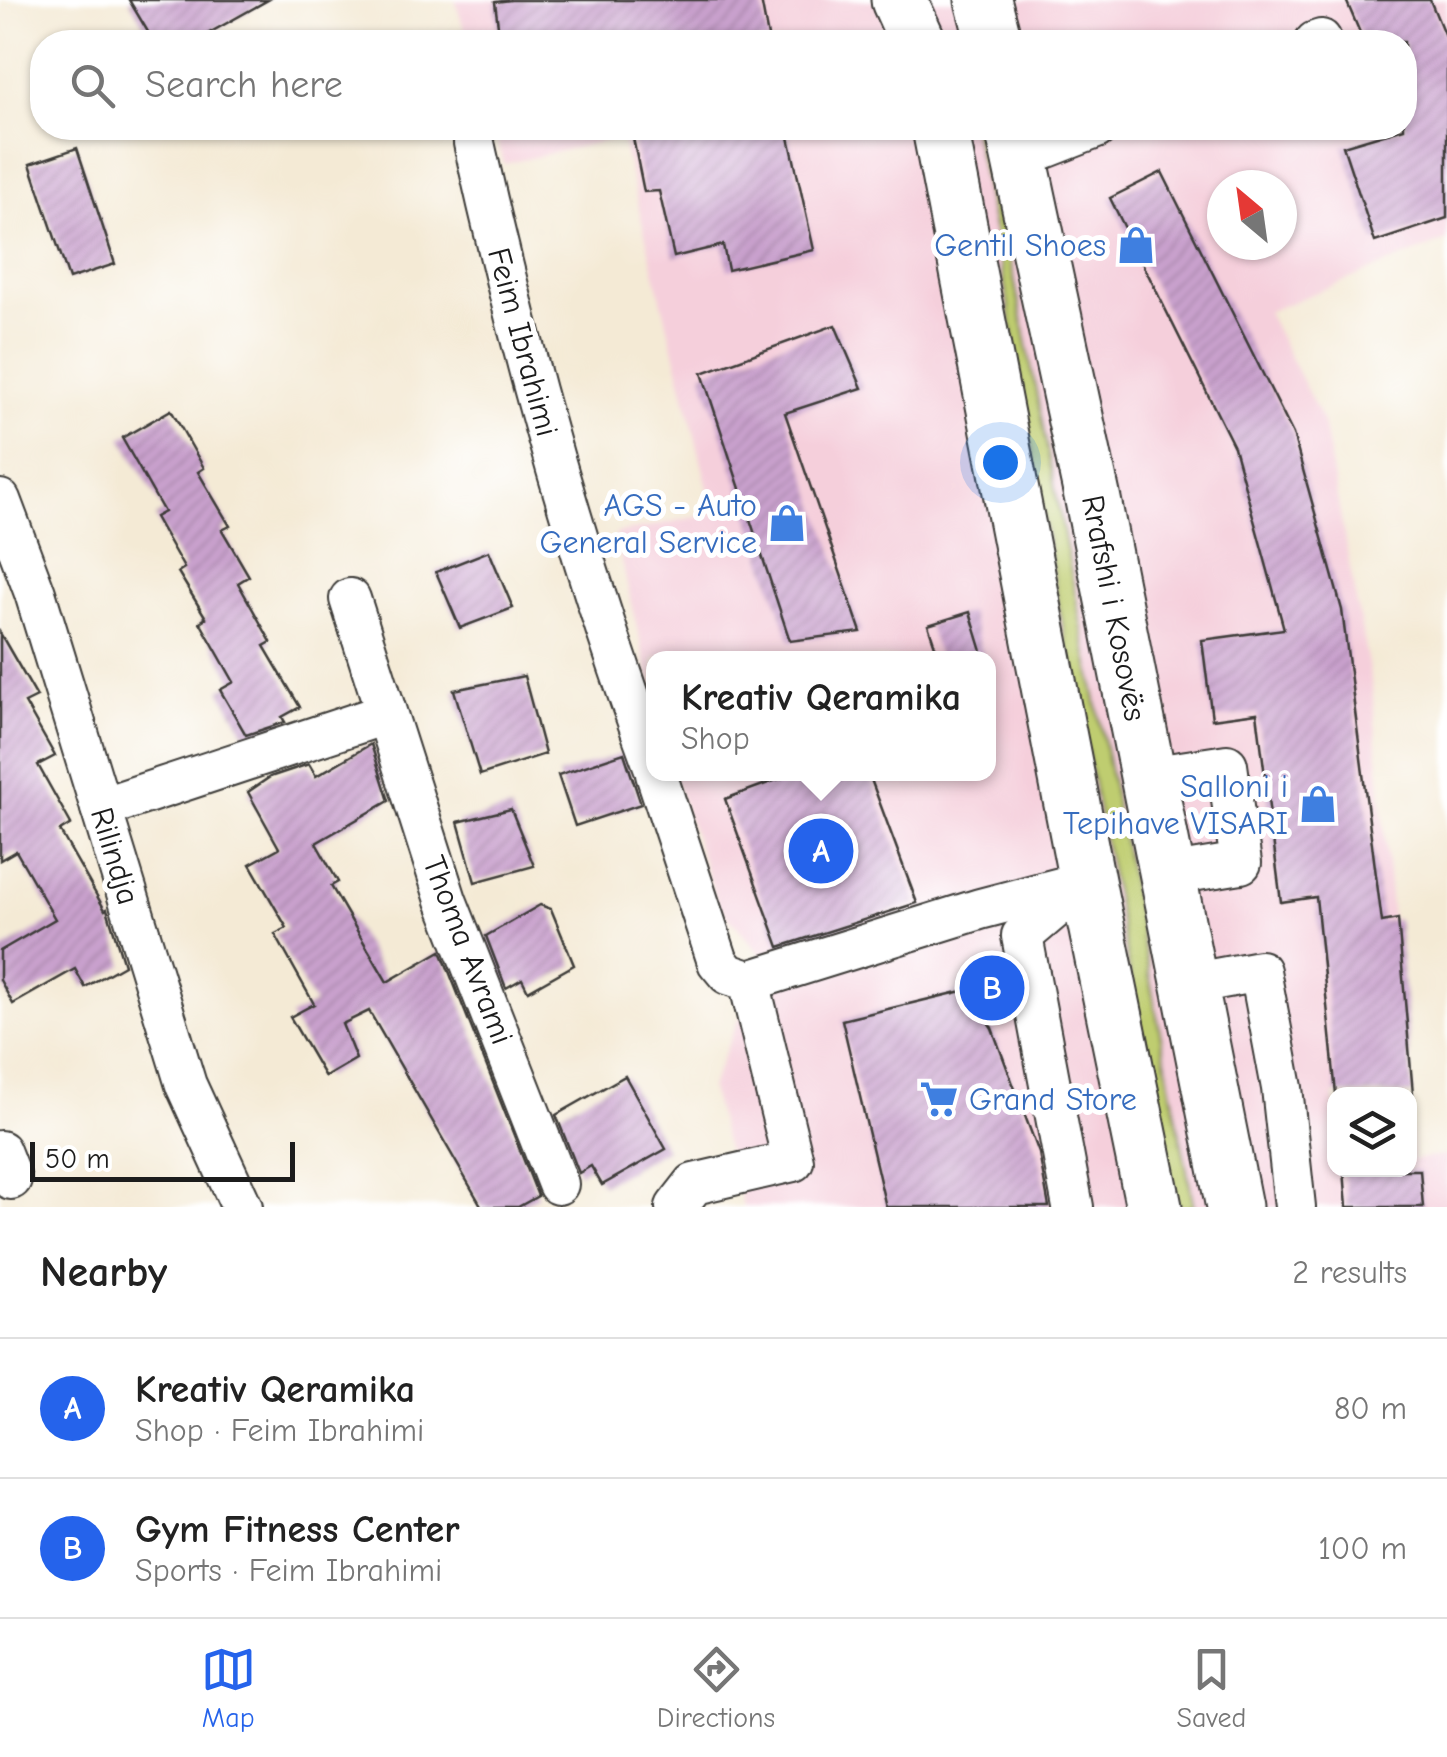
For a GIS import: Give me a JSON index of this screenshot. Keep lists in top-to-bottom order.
{
  "streets": {
    "highway": ["Rrafshi i Kosovës"],
    "street": ["Feim Ibrahimi", "Rilindja", "Thoma Avrami"]
  },
  "places": {
    "shop": ["Gentil Shoes", "AGS - Auto General Service", "Salloni i Tepihave VISARI"],
    "supermarket": ["Grand Store"]
  },
  "scale_bar": "50 m",
  "north": "top left",
  "page": {
    "search": "Search here",
    "popup": ["Kreativ Qeramika", "Shop"],
    "pins": ["A", "B"],
    "scale": "50 m",
    "heading": ["Nearby", "2 results"],
    "list": [
      {
        "mark": "A",
        "name": "Kreativ Qeramika",
        "note": "Shop · Feim Ibrahimi",
        "value": "80 m"
      },
      {
        "mark": "B",
        "name": "Gym Fitness Center",
        "note": "Sports · Feim Ibrahimi",
        "value": "100 m"
      }
    ],
    "nav": ["Map", "Directions", "Saved"]
  }
}
